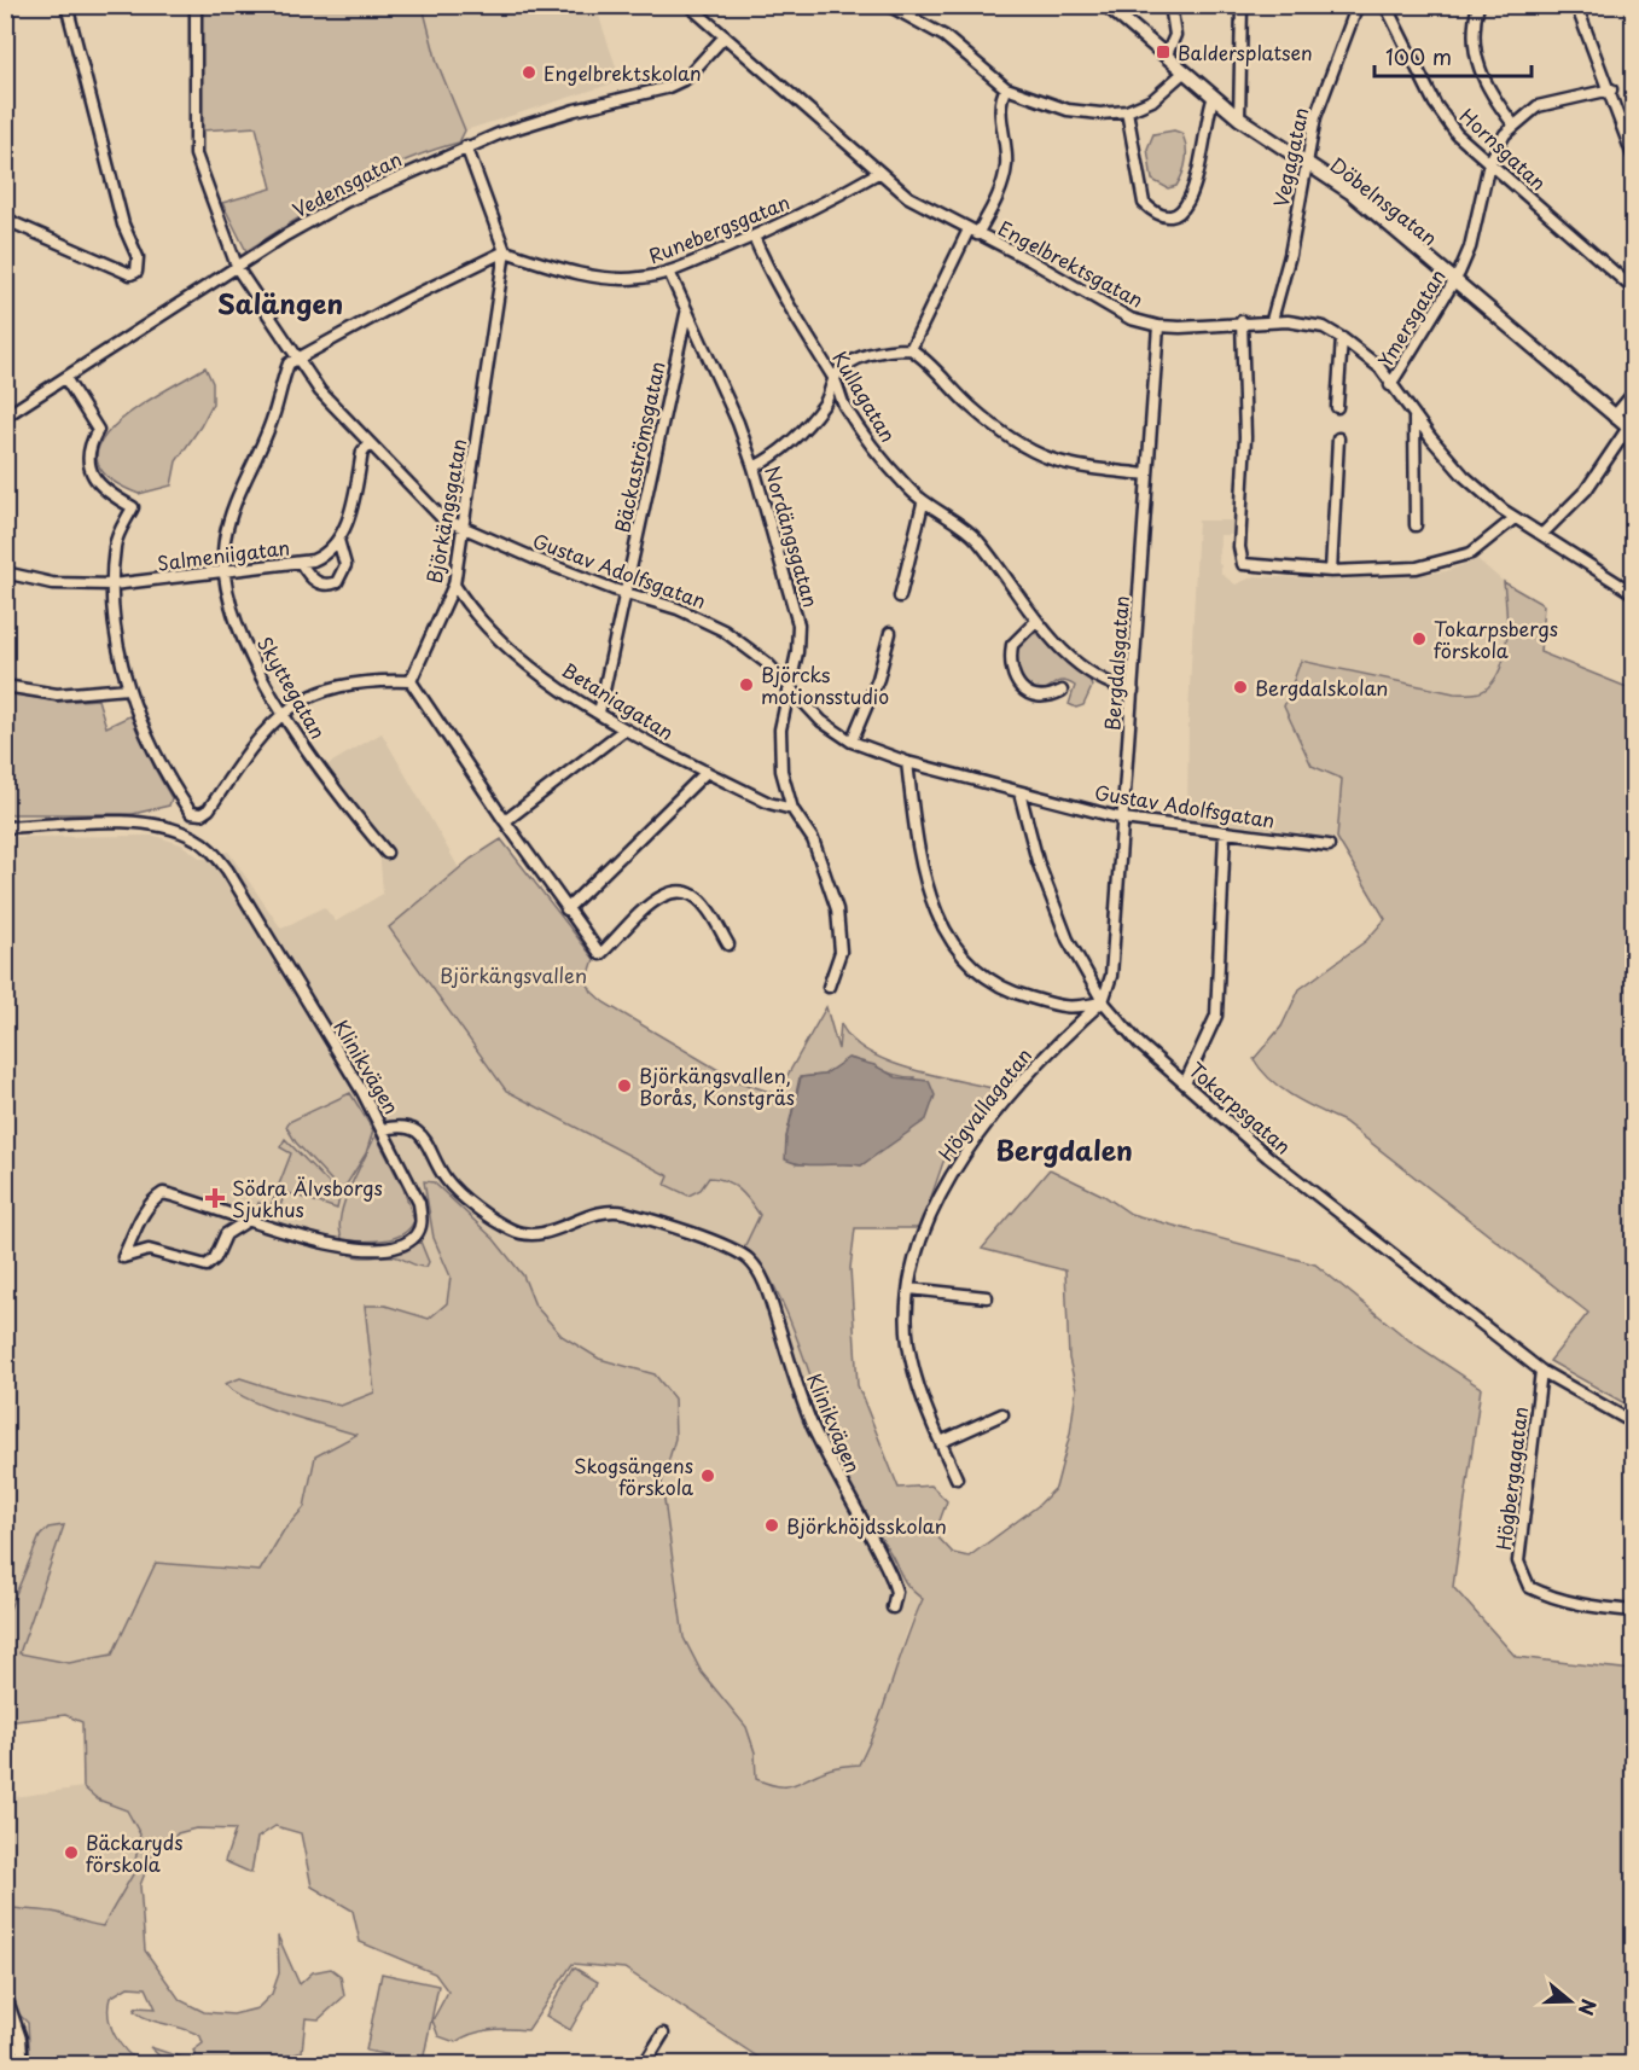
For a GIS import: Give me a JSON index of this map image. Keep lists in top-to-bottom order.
{
  "streets": {
    "street": [
      "Hornsgatan",
      "Vegagatan",
      "Vedensgatan",
      "Döbelnsgatan",
      "Runebergsgatan",
      "Engelbrektsgatan",
      "Ymersgatan",
      "Kullagatan",
      "Bäckaströmsgatan",
      "Björkängsgatan",
      "Nordängsgatan",
      "Salmeniigatan",
      "Gustav Adolfsgatan",
      "Bergdalsgatan",
      "Skyttegatan",
      "Betaniagatan",
      "Klinikvägen",
      "Högvallagatan",
      "Tokarpsgatan",
      "Högbergagatan"
    ]
  },
  "crossings": [
    ["Hornsgatan", "Ymersgatan"],
    ["Vegagatan", "Döbelnsgatan"],
    ["Vegagatan", "Engelbrektsgatan"],
    ["Vedensgatan", "Engelbrektsgatan"],
    ["Vedensgatan", "Gustav Adolfsgatan"],
    ["Döbelnsgatan", "Ymersgatan"],
    ["Runebergsgatan", "Engelbrektsgatan"],
    ["Runebergsgatan", "Kullagatan"],
    ["Runebergsgatan", "Björkängsgatan"],
    ["Runebergsgatan", "Nordängsgatan"],
    ["Engelbrektsgatan", "Ymersgatan"],
    ["Engelbrektsgatan", "Bergdalsgatan"],
    ["Kullagatan", "Bergdalsgatan"],
    ["Bäckaströmsgatan", "Nordängsgatan"],
    ["Bäckaströmsgatan", "Gustav Adolfsgatan"],
    ["Bäckaströmsgatan", "Betaniagatan"],
    ["Björkängsgatan", "Gustav Adolfsgatan"],
    ["Björkängsgatan", "Betaniagatan"],
    ["Nordängsgatan", "Gustav Adolfsgatan"],
    ["Nordängsgatan", "Betaniagatan"],
    ["Salmeniigatan", "Skyttegatan"],
    ["Gustav Adolfsgatan", "Bergdalsgatan"],
    ["Gustav Adolfsgatan", "Skyttegatan"],
    ["Gustav Adolfsgatan", "Tokarpsgatan"],
    ["Bergdalsgatan", "Högvallagatan"],
    ["Bergdalsgatan", "Tokarpsgatan"],
    ["Högvallagatan", "Tokarpsgatan"],
    ["Tokarpsgatan", "Högbergagatan"]
  ],
  "districts": ["Salängen", "Bergdalen"],
  "parks": ["Björkängsvallen"],
  "places": {
    "transit": ["Baldersplatsen"],
    "other": [
      "Engelbrektskolan",
      "Tokarpsbergs förskola",
      "Björcks motionsstudio",
      "Bergdalskolan",
      "Björkängsvallen, Borås, Konstgräs",
      "Skogsängens förskola",
      "Björkhöjdsskolan",
      "Bäckaryds förskola"
    ],
    "health": ["Södra Älvsborgs Sjukhus"]
  },
  "scale_bar": "100 m",
  "north": "right"
}
